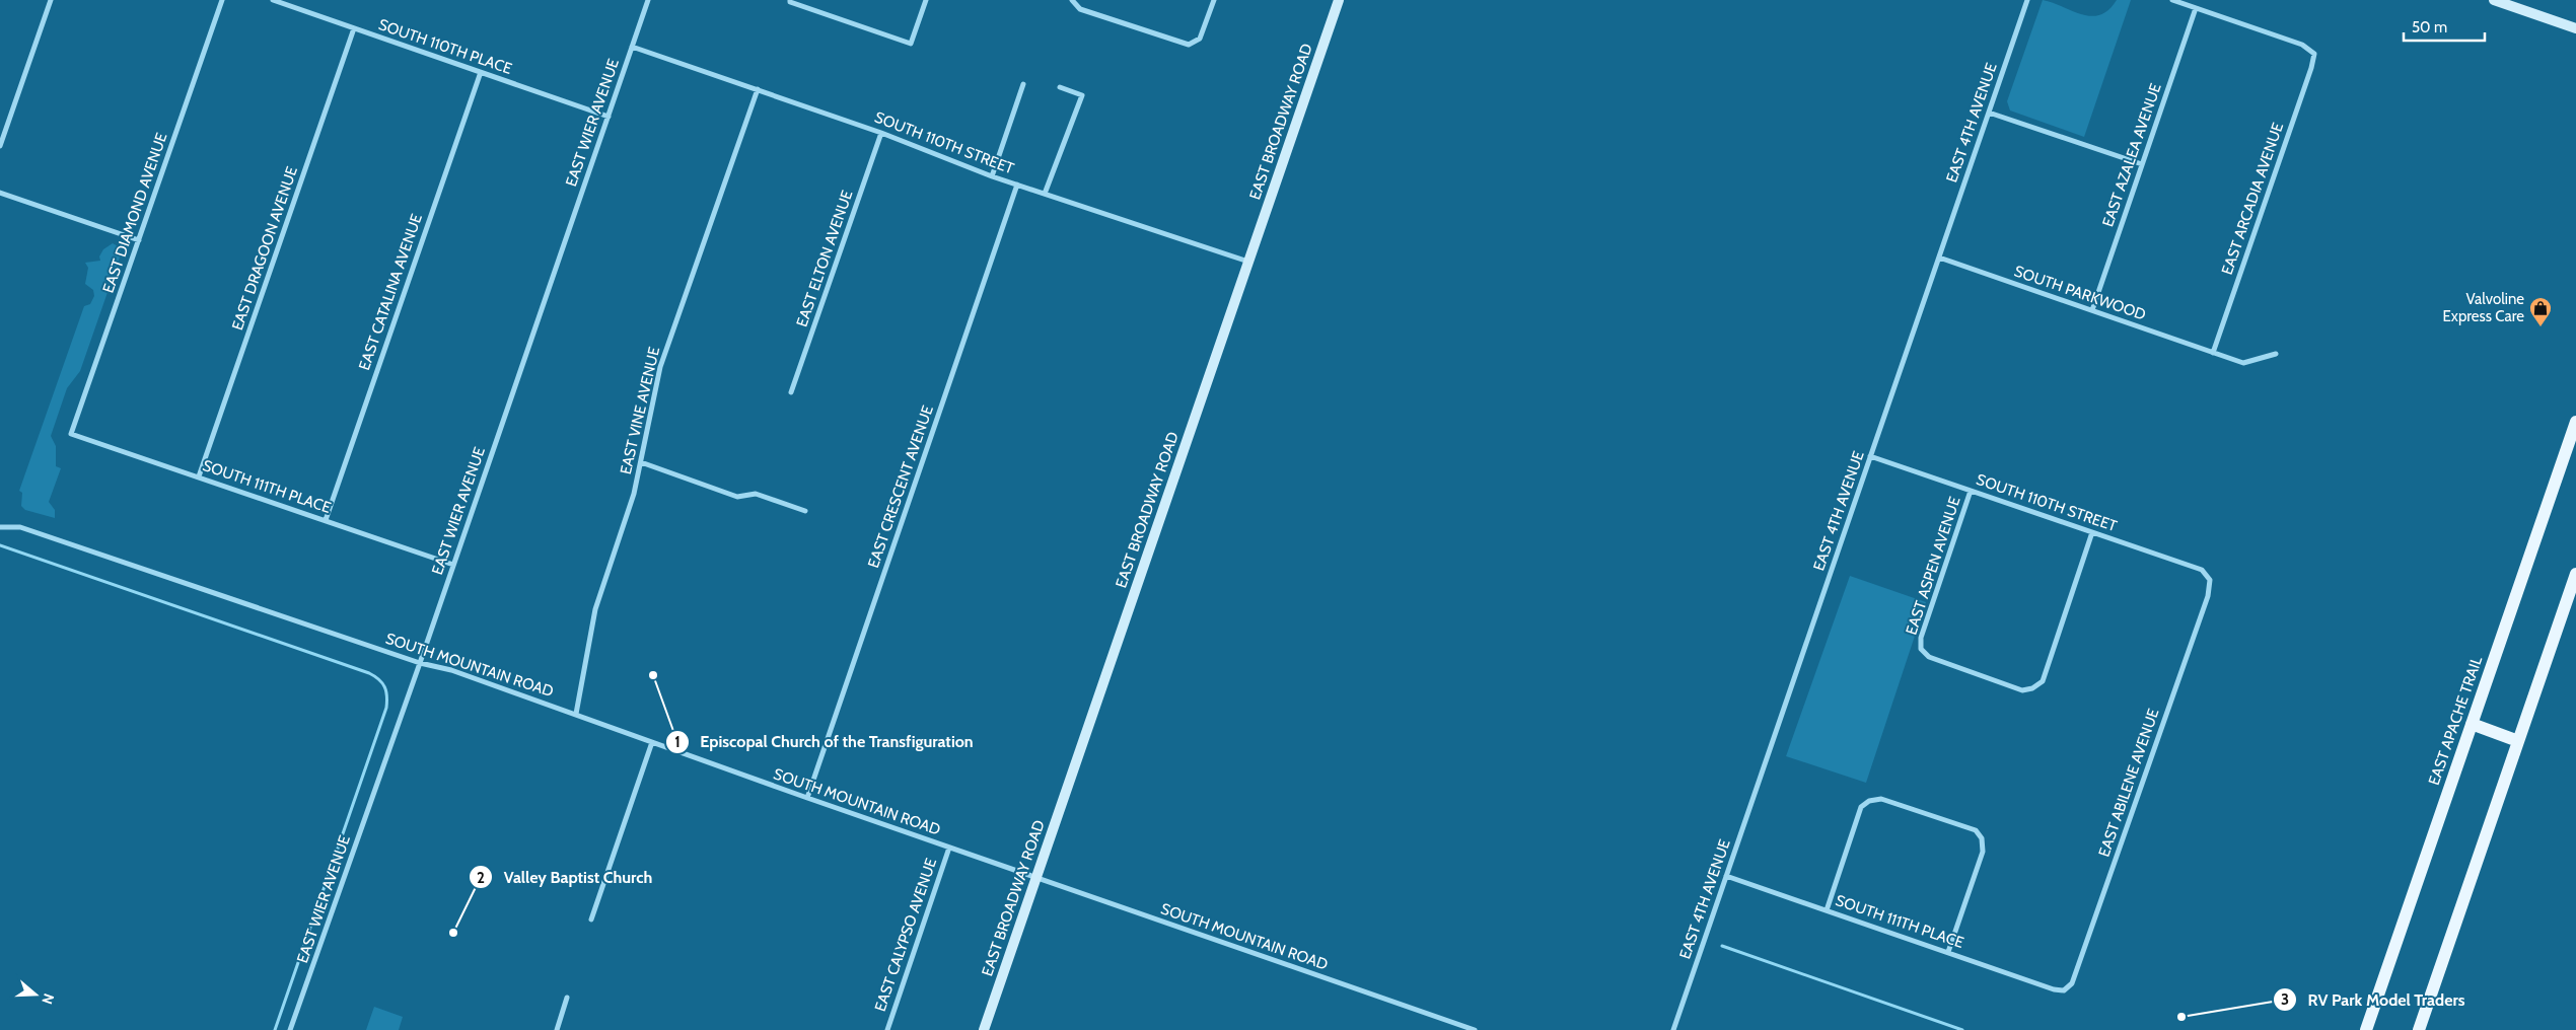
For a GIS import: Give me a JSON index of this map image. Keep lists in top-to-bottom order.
{
  "streets": {
    "main road": ["EAST BROADWAY ROAD", "EAST APACHE TRAIL"],
    "street": [
      "SOUTH 110TH PLACE",
      "EAST WIER AVENUE",
      "EAST 4TH AVENUE",
      "SOUTH 110TH STREET",
      "EAST AZALEA AVENUE",
      "EAST ARCADIA AVENUE",
      "EAST DIAMOND AVENUE",
      "EAST DRAGOON AVENUE",
      "EAST ELTON AVENUE",
      "EAST CATALINA AVENUE",
      "SOUTH PARKWOOD",
      "EAST VINE AVENUE",
      "SOUTH 111TH PLACE",
      "EAST CRESCENT AVENUE",
      "EAST ASPEN AVENUE",
      "SOUTH MOUNTAIN ROAD",
      "EAST ABILENE AVENUE",
      "EAST CALYPSO AVENUE"
    ]
  },
  "crossings": [
    ["SOUTH 110TH PLACE", "EAST WIER AVENUE"],
    ["SOUTH 110TH PLACE", "EAST DRAGOON AVENUE"],
    ["SOUTH 110TH PLACE", "EAST CATALINA AVENUE"],
    ["EAST BROADWAY ROAD", "SOUTH 110TH STREET"],
    ["EAST BROADWAY ROAD", "SOUTH MOUNTAIN ROAD"],
    ["EAST WIER AVENUE", "SOUTH 110TH STREET"],
    ["EAST WIER AVENUE", "SOUTH 111TH PLACE"],
    ["EAST WIER AVENUE", "SOUTH MOUNTAIN ROAD"],
    ["EAST 4TH AVENUE", "SOUTH 110TH STREET"],
    ["EAST 4TH AVENUE", "SOUTH PARKWOOD"],
    ["EAST 4TH AVENUE", "SOUTH 111TH PLACE"],
    ["SOUTH 110TH STREET", "EAST ELTON AVENUE"],
    ["SOUTH 110TH STREET", "EAST VINE AVENUE"],
    ["SOUTH 110TH STREET", "EAST CRESCENT AVENUE"],
    ["SOUTH 110TH STREET", "EAST ASPEN AVENUE"],
    ["SOUTH 110TH STREET", "EAST ABILENE AVENUE"],
    ["EAST AZALEA AVENUE", "EAST ARCADIA AVENUE"],
    ["EAST AZALEA AVENUE", "SOUTH PARKWOOD"],
    ["EAST ARCADIA AVENUE", "SOUTH PARKWOOD"],
    ["EAST DIAMOND AVENUE", "SOUTH 111TH PLACE"],
    ["EAST DRAGOON AVENUE", "SOUTH 111TH PLACE"],
    ["EAST CATALINA AVENUE", "SOUTH 111TH PLACE"],
    ["EAST VINE AVENUE", "SOUTH MOUNTAIN ROAD"],
    ["SOUTH 111TH PLACE", "EAST ABILENE AVENUE"],
    ["EAST CRESCENT AVENUE", "SOUTH MOUNTAIN ROAD"],
    ["SOUTH MOUNTAIN ROAD", "EAST CALYPSO AVENUE"]
  ],
  "places": {
    "shop": ["Valvoline Express Care"],
    "other": ["Episcopal Church of the Transfiguration", "Valley Baptist Church", "RV Park Model Traders"]
  },
  "scale_bar": "50 m",
  "north": "right"
}
